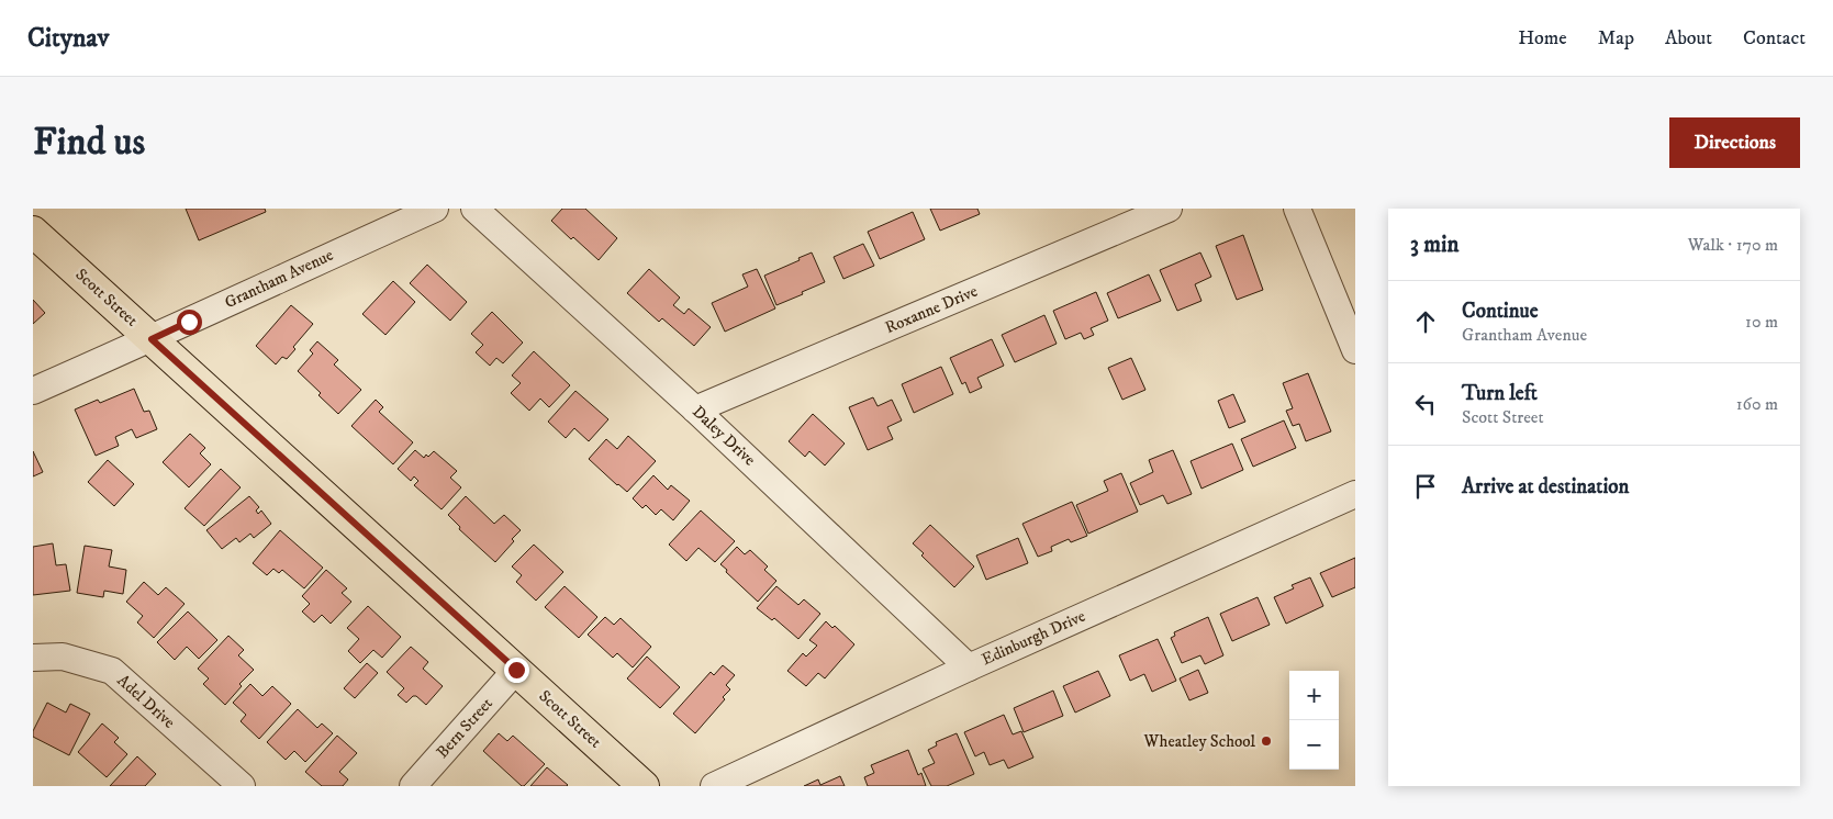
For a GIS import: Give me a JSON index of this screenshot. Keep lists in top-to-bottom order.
{
  "streets": {
    "main road": ["Scott Street"],
    "street": [
      "Grantham Avenue",
      "Roxanne Drive",
      "Daley Drive",
      "Edinburgh Drive",
      "Adel Drive",
      "Bern Street"
    ]
  },
  "crossings": [
    ["Grantham Avenue", "Scott Street"],
    ["Scott Street", "Bern Street"],
    ["Roxanne Drive", "Daley Drive"],
    ["Daley Drive", "Edinburgh Drive"]
  ],
  "places": ["Wheatley School"],
  "page": {
    "header": "Citynav",
    "nav": [
      "Home",
      "Map",
      "About",
      "Contact"
    ],
    "buttons": "Directions",
    "title": "Find us",
    "heading": ["3 min", "Walk · 170 m"],
    "list": [
      ["Continue", "Grantham Avenue", "10 m"],
      ["Turn left", "Scott Street", "160 m"],
      "Arrive at destination"
    ],
    "map_buttons": ["+", "−"]
  }
}
